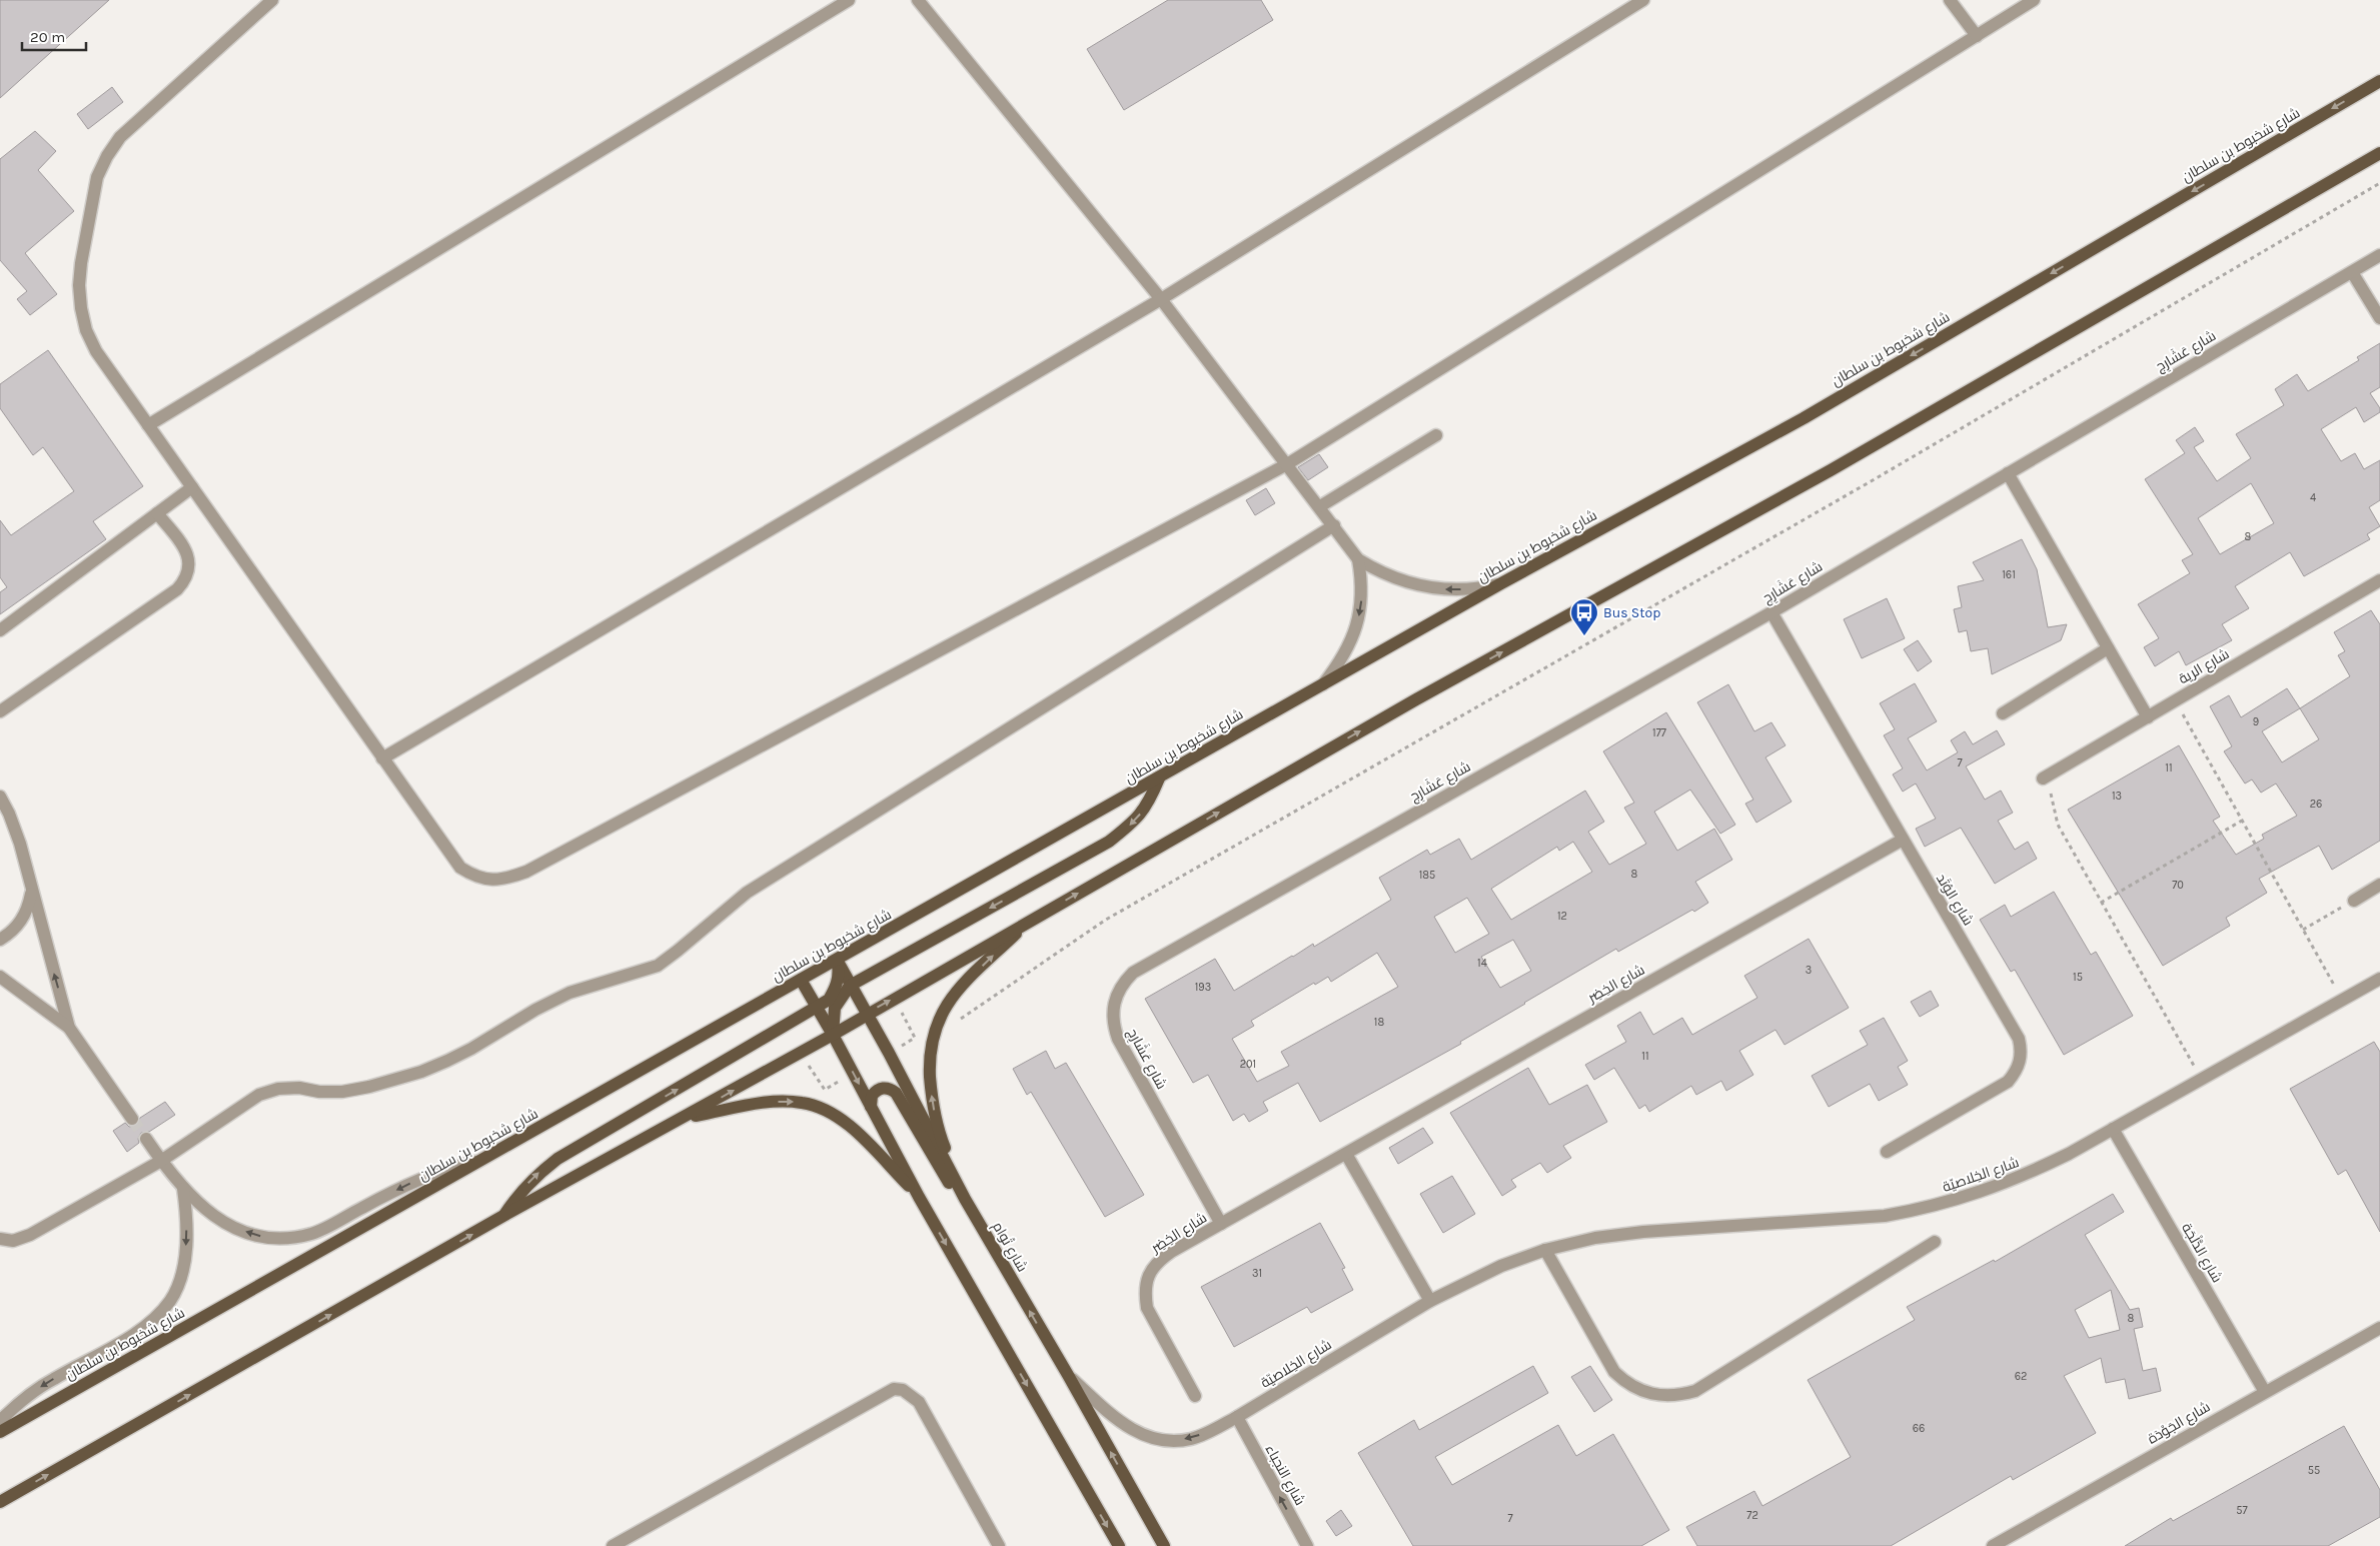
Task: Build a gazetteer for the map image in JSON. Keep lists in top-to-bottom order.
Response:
{
  "streets": {
    "main road": ["شارع شخبوط بن سلطان", "شارع تُوام"],
    "street": [
      "شارع عَشَارِج",
      "شارع الرية",
      "شارع الوُتَد",
      "شارع الخِضِر",
      "شارع الخِلاصيّة",
      "شارع الدَّلْجَة",
      "شارع الجَوْدَة",
      "شارع النجباء"
    ]
  },
  "crossings": [
    ["شارع شخبوط بن سلطان", "شارع تُوام"],
    ["شارع عَشَارِج", "شارع الوُتَد"],
    ["شارع عَشَارِج", "شارع الخِضِر"],
    ["شارع الوُتَد", "شارع الخِضِر"],
    ["شارع الخِلاصيّة", "شارع تُوام"],
    ["شارع الخِلاصيّة", "شارع الدَّلْجَة"],
    ["شارع الخِلاصيّة", "شارع النجباء"],
    ["شارع الدَّلْجَة", "شارع الجَوْدَة"]
  ],
  "one_way": ["شارع النجباء"],
  "places": {
    "bus stop": ["Bus Stop"]
  },
  "house_numbers": [
    "4",
    "8",
    "161",
    "9",
    "177",
    "7",
    "11",
    "13",
    "26",
    "8",
    "185",
    "70",
    "12",
    "14",
    "3",
    "15",
    "193",
    "18",
    "11",
    "201",
    "31",
    "8",
    "62",
    "66",
    "55",
    "57",
    "72",
    "7"
  ],
  "scale_bar": "20 m"
}
